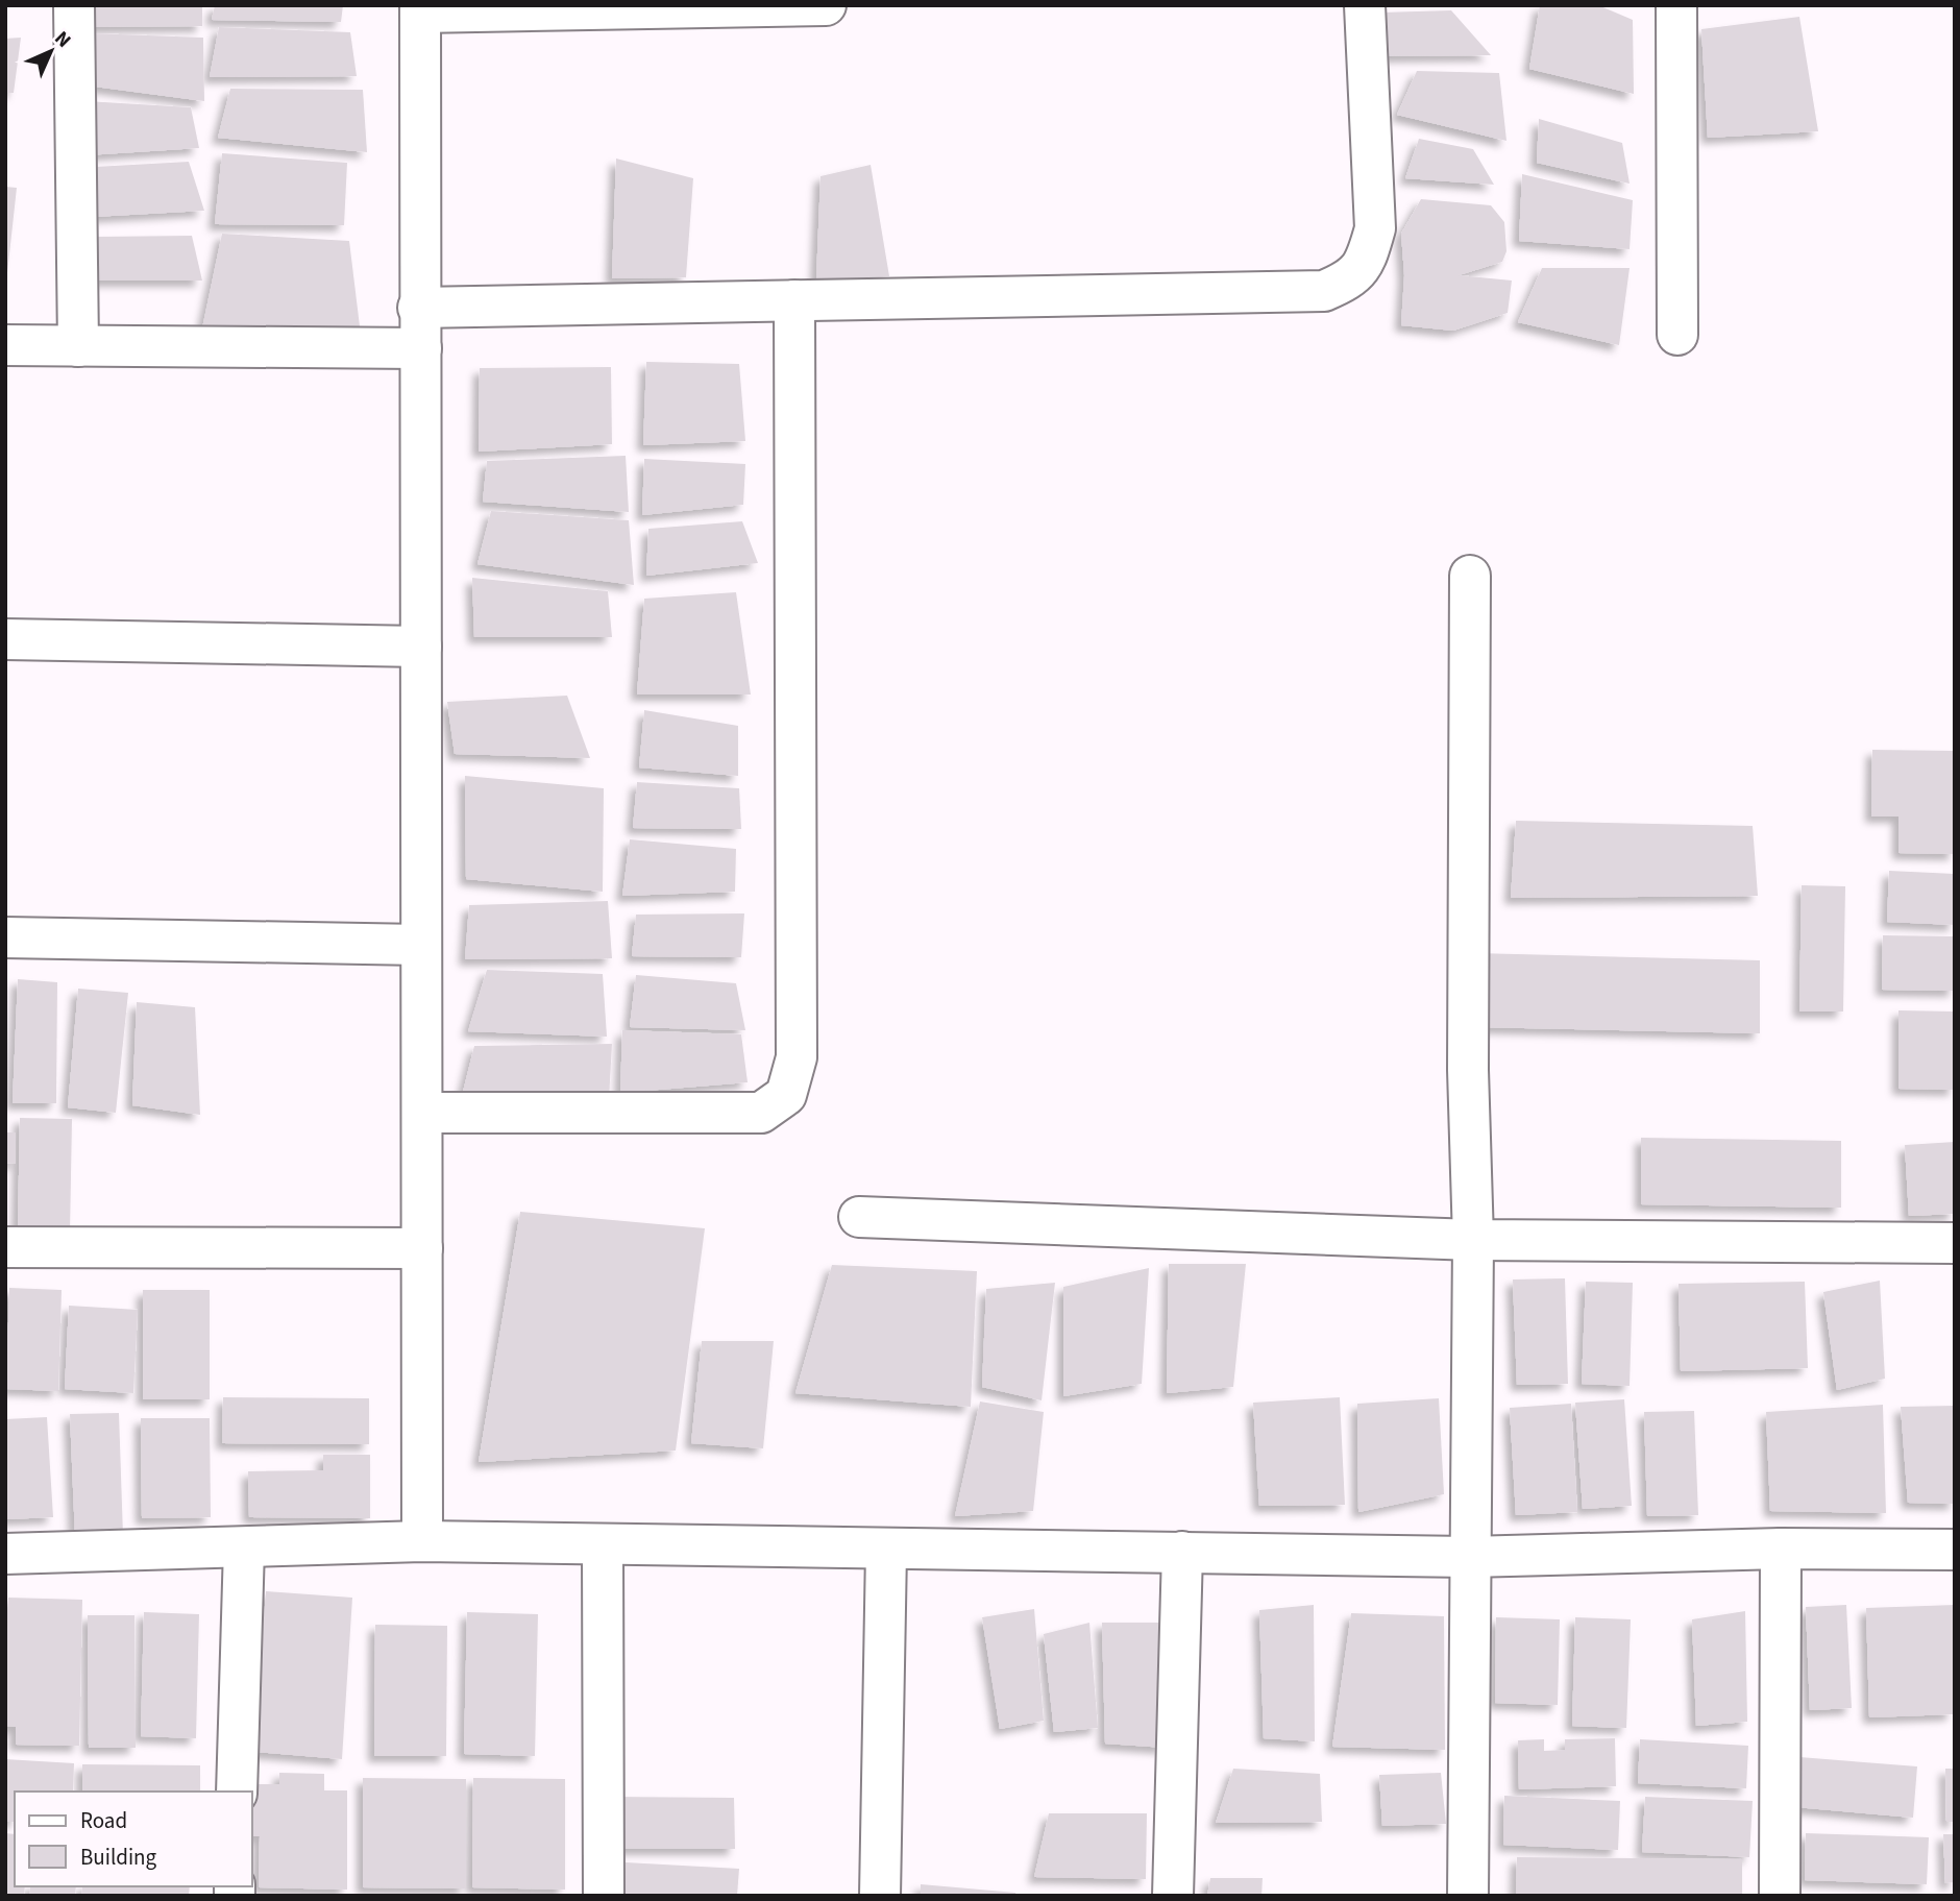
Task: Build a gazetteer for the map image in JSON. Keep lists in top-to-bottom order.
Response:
{
  "legend": ["Road", "Building"],
  "north": "top right"
}
